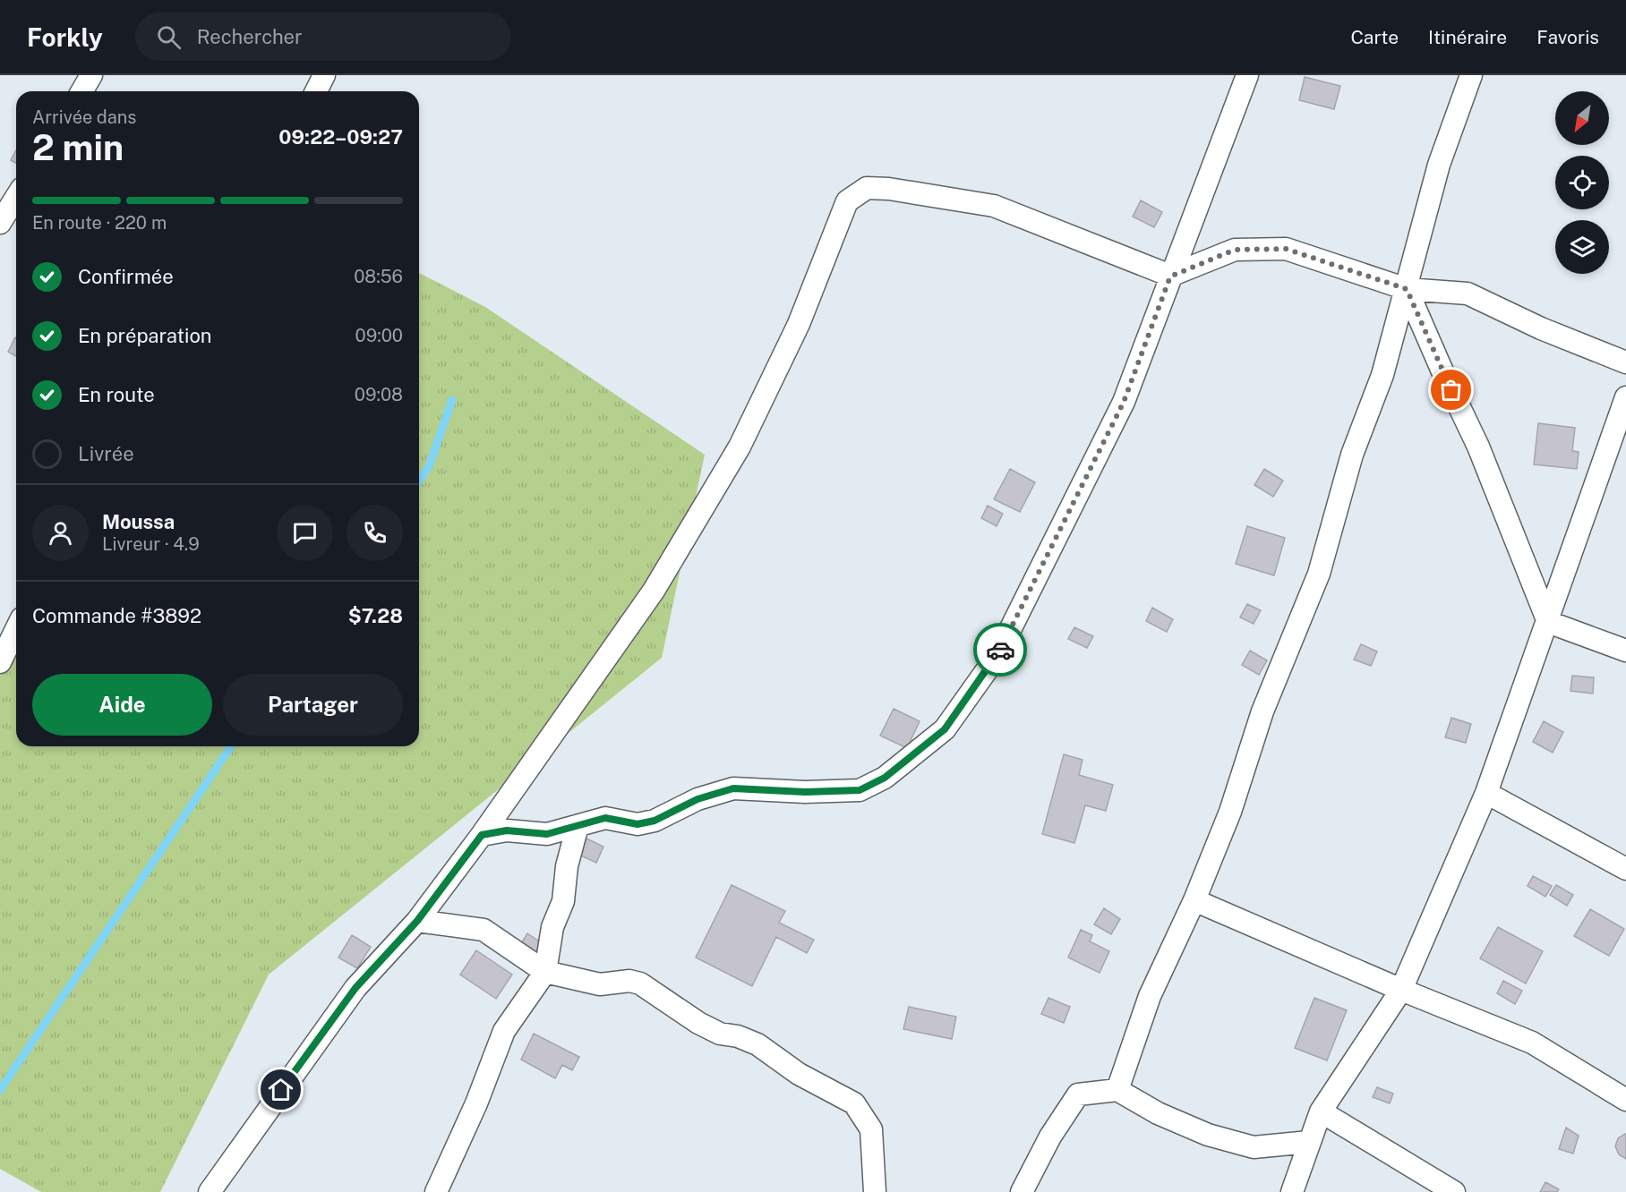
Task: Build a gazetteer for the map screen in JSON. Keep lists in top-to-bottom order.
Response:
{
  "north": "bottom left",
  "page": {
    "header": "Forkly",
    "search": "Rechercher",
    "nav": ["Carte", "Itinéraire", "Favoris"],
    "heading": ["2 min", "Arrivée dans", "09:22–09:27"],
    "panel": [
      "Moussa",
      "Livreur · 4.9",
      "Commande #3892",
      "$7.28"
    ],
    "bar": "En route · 220 m",
    "list": [
      ["Confirmée", "08:56"],
      ["En préparation", "09:00"],
      ["En route", "09:08"],
      "Livrée"
    ],
    "buttons": ["Aide", "Partager"]
  }
}
